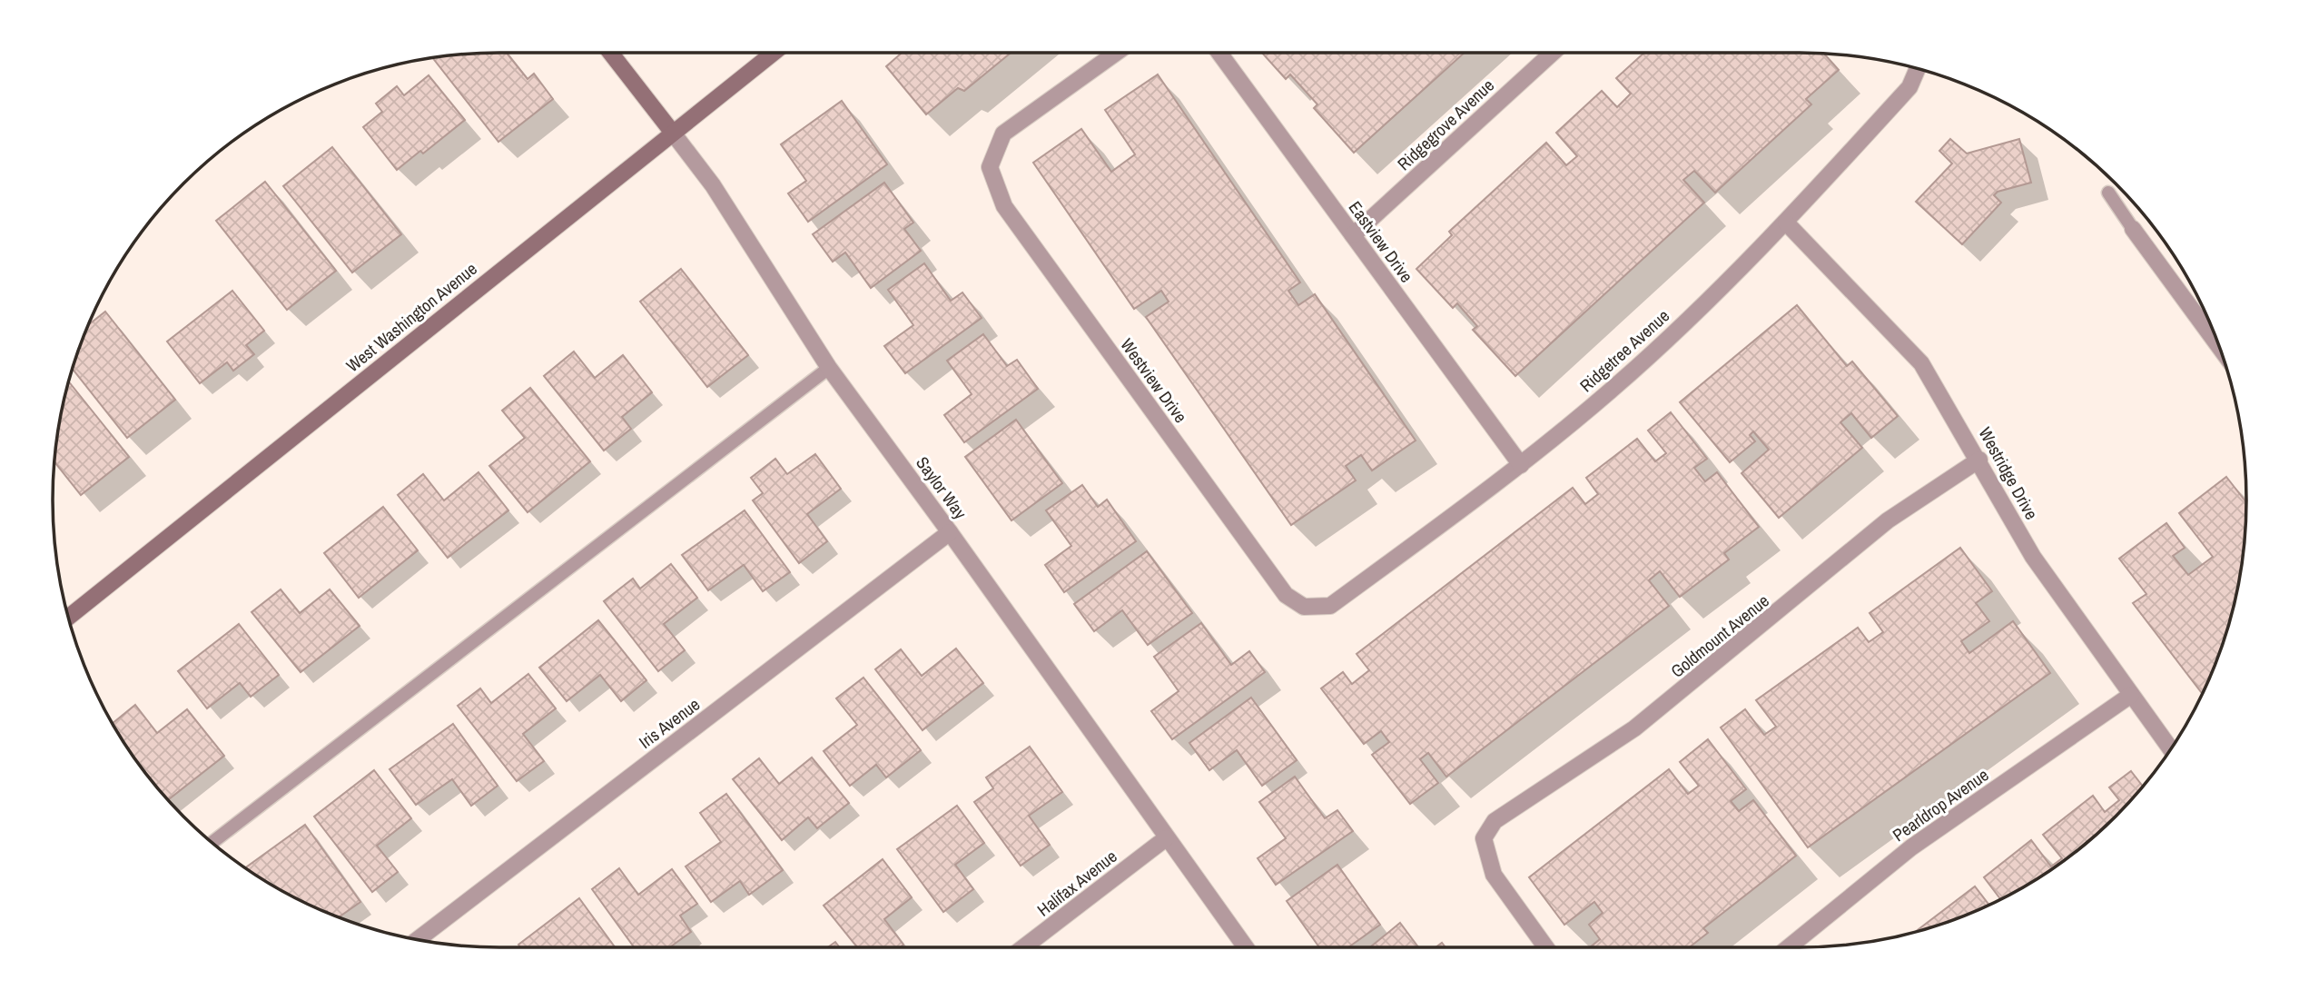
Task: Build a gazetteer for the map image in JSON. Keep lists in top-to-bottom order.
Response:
{
  "streets": {
    "main road": ["West Washington Avenue", "Saylor Way"],
    "street": [
      "Ridgegrove Avenue",
      "Eastview Drive",
      "Ridgetree Avenue",
      "Westview Drive",
      "Westridge Drive",
      "Goldmount Avenue",
      "Iris Avenue",
      "Pearldrop Avenue",
      "Halifax Avenue"
    ]
  },
  "crossings": [
    ["Ridgegrove Avenue", "Eastview Drive"],
    ["Eastview Drive", "Ridgetree Avenue"],
    ["West Washington Avenue", "Saylor Way"],
    ["Ridgetree Avenue", "Westview Drive"],
    ["Ridgetree Avenue", "Westridge Drive"],
    ["Westridge Drive", "Goldmount Avenue"],
    ["Westridge Drive", "Pearldrop Avenue"],
    ["Saylor Way", "Iris Avenue"],
    ["Saylor Way", "Halifax Avenue"]
  ]
}
